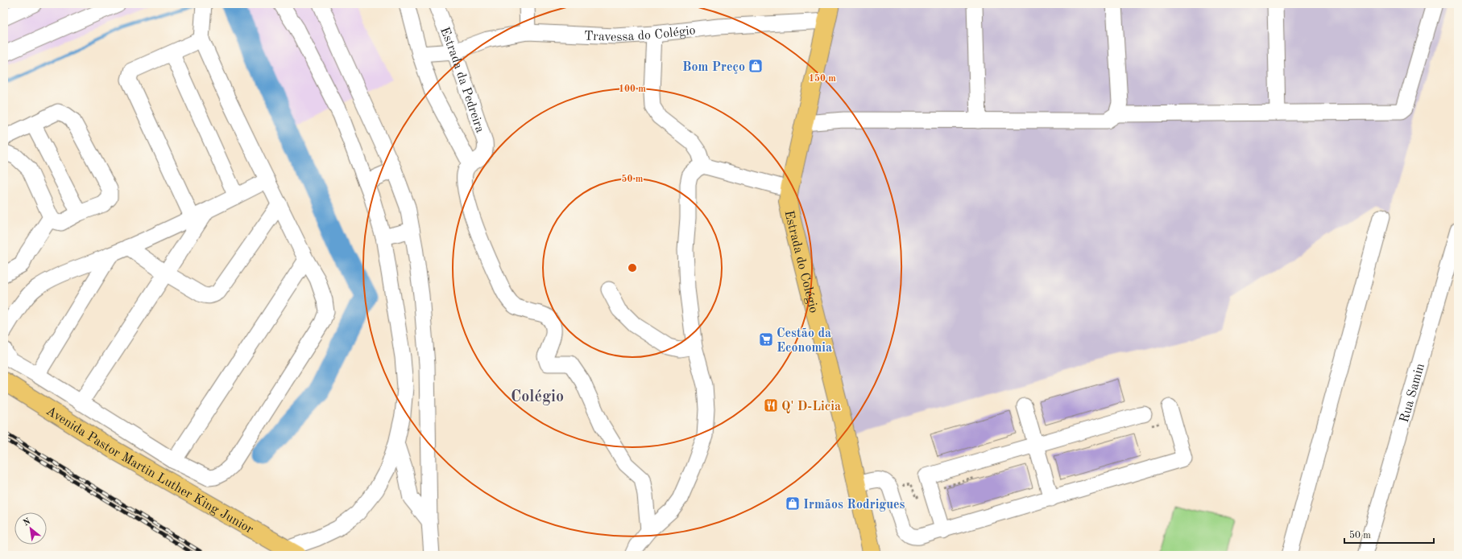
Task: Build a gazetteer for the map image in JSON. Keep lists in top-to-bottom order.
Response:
{
  "streets": {
    "main road": ["Estrada do Colégio", "Avenida Pastor Martin Luther King Junior"],
    "street": ["Travessa do Colégio", "Estrada da Pedreira", "Rua Samin"]
  },
  "crossings": [
    ["Travessa do Colégio", "Estrada da Pedreira"],
    ["Travessa do Colégio", "Estrada do Colégio"]
  ],
  "districts": ["Colégio"],
  "places": {
    "shop": ["Bom Preço", "Irmãos Rodrigues"],
    "supermarket": ["Cestão da Economia"],
    "restaurant": ["Q' D-Licia"]
  },
  "scale_bar": "50 m",
  "north": "top left",
  "rings": ["150 m", "100 m", "50 m"]
}
